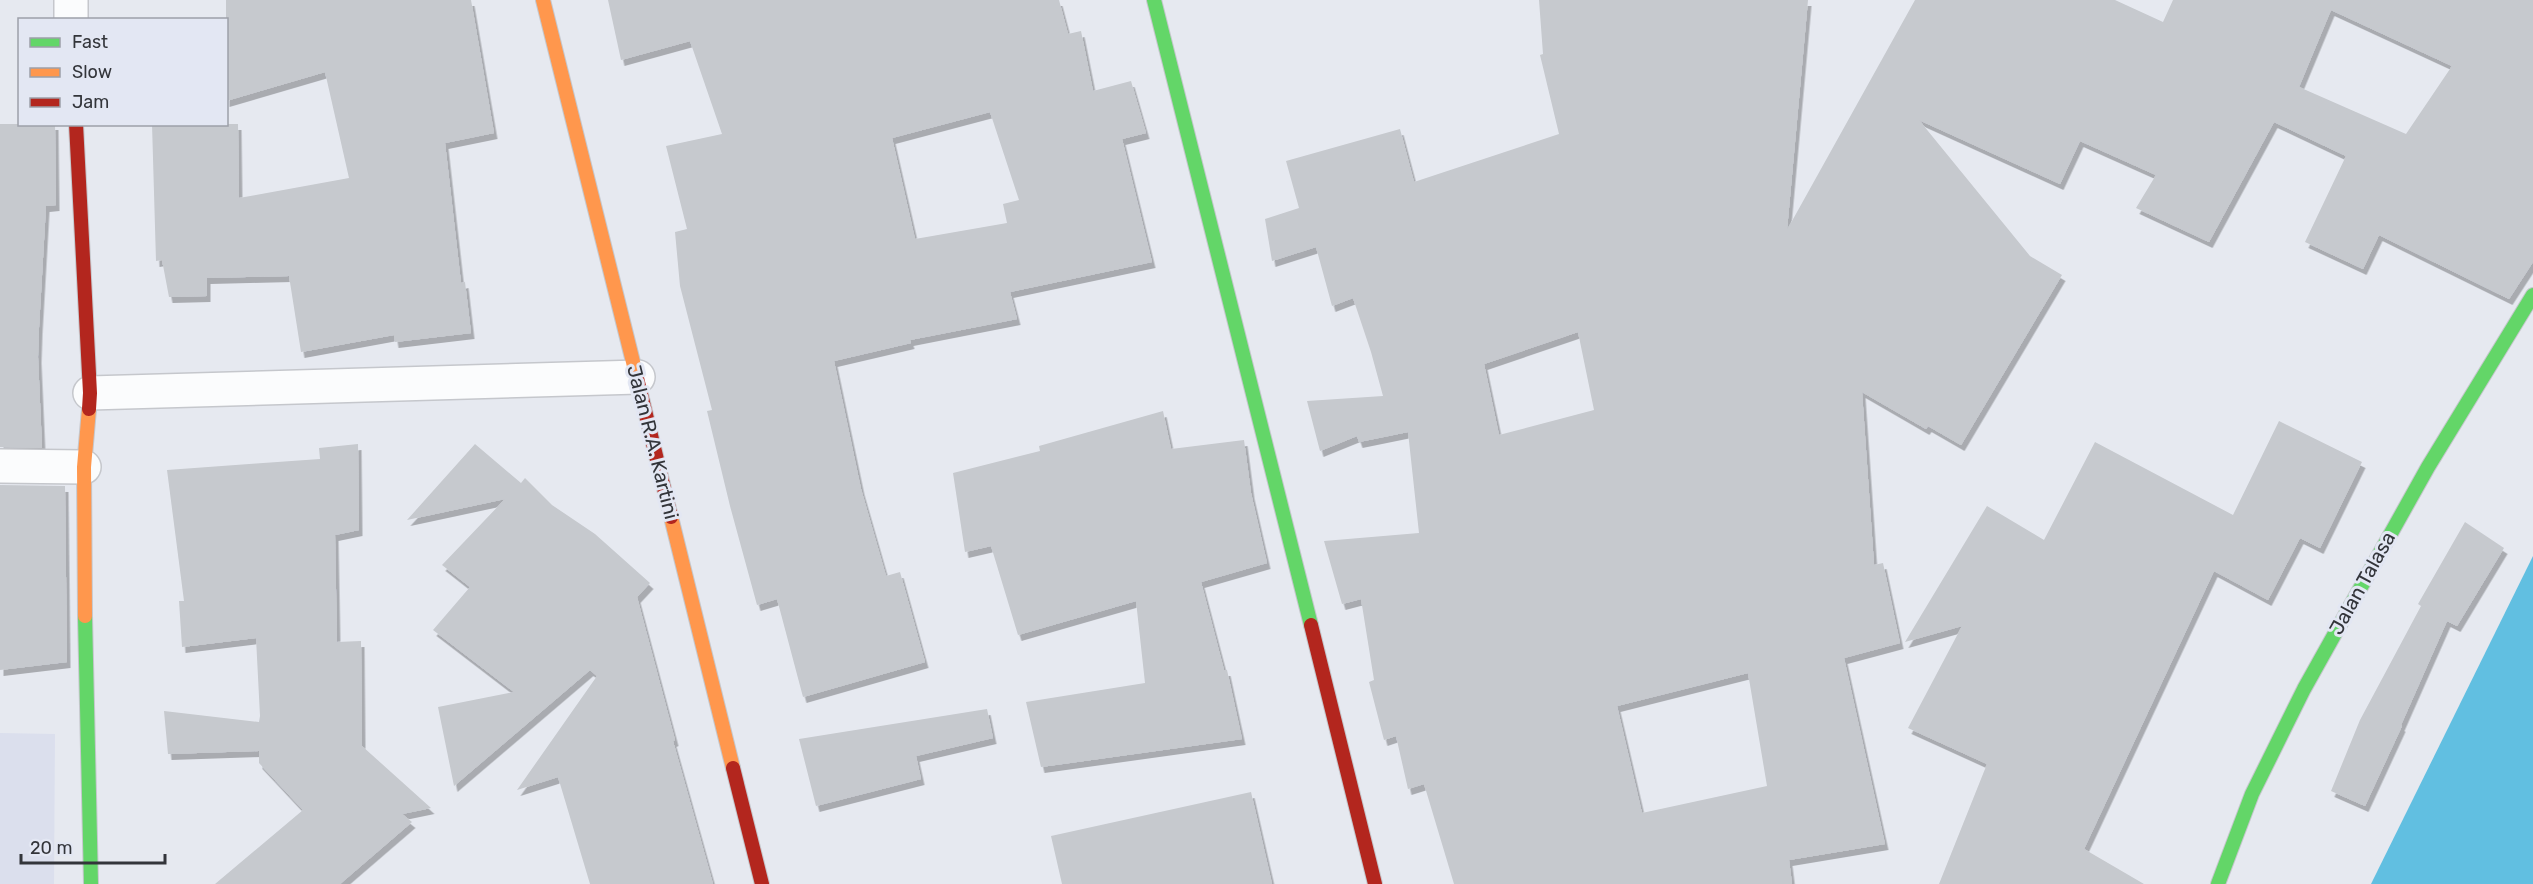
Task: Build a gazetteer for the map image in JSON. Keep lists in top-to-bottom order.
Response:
{
  "streets": {
    "street": ["Jalan R.A. Kartini", "Jalan Talasa"]
  },
  "legend": ["Fast", "Slow", "Jam"],
  "scale_bar": "20 m"
}
